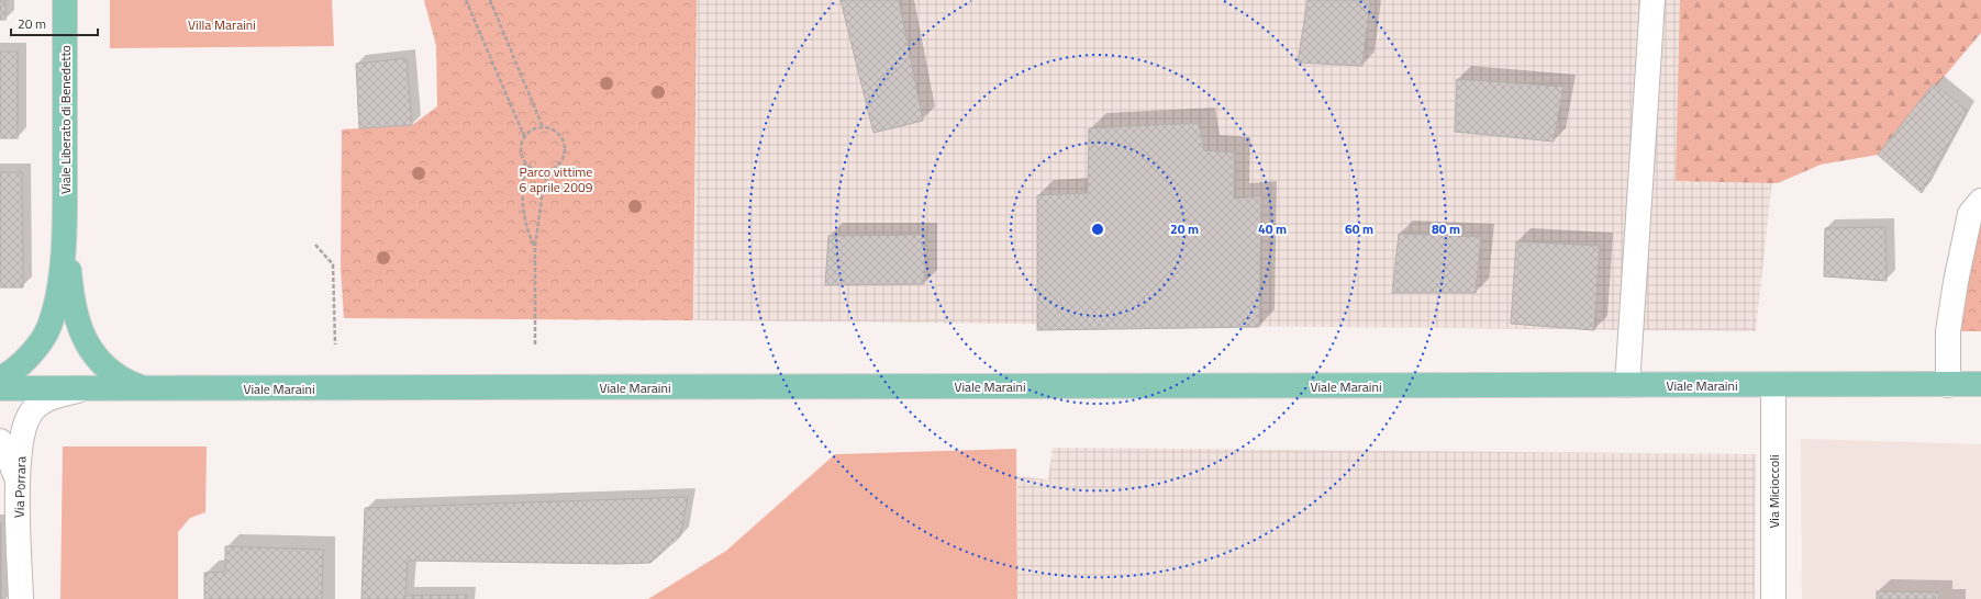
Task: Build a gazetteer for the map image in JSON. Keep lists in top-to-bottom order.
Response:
{
  "streets": {
    "main road": ["Viale Liberato di Benedetto", "Viale Maraini"],
    "street": ["Via Porrara", "Via Micioccoli"]
  },
  "crossings": [
    ["Viale Maraini", "Via Porrara"],
    ["Viale Maraini", "Via Micioccoli"]
  ],
  "parks": ["Villa Maraini", "Parco vittime 6 aprile 2009"],
  "scale_bar": "20 m",
  "rings": [
    "20 m",
    "40 m",
    "60 m",
    "80 m"
  ]
}
